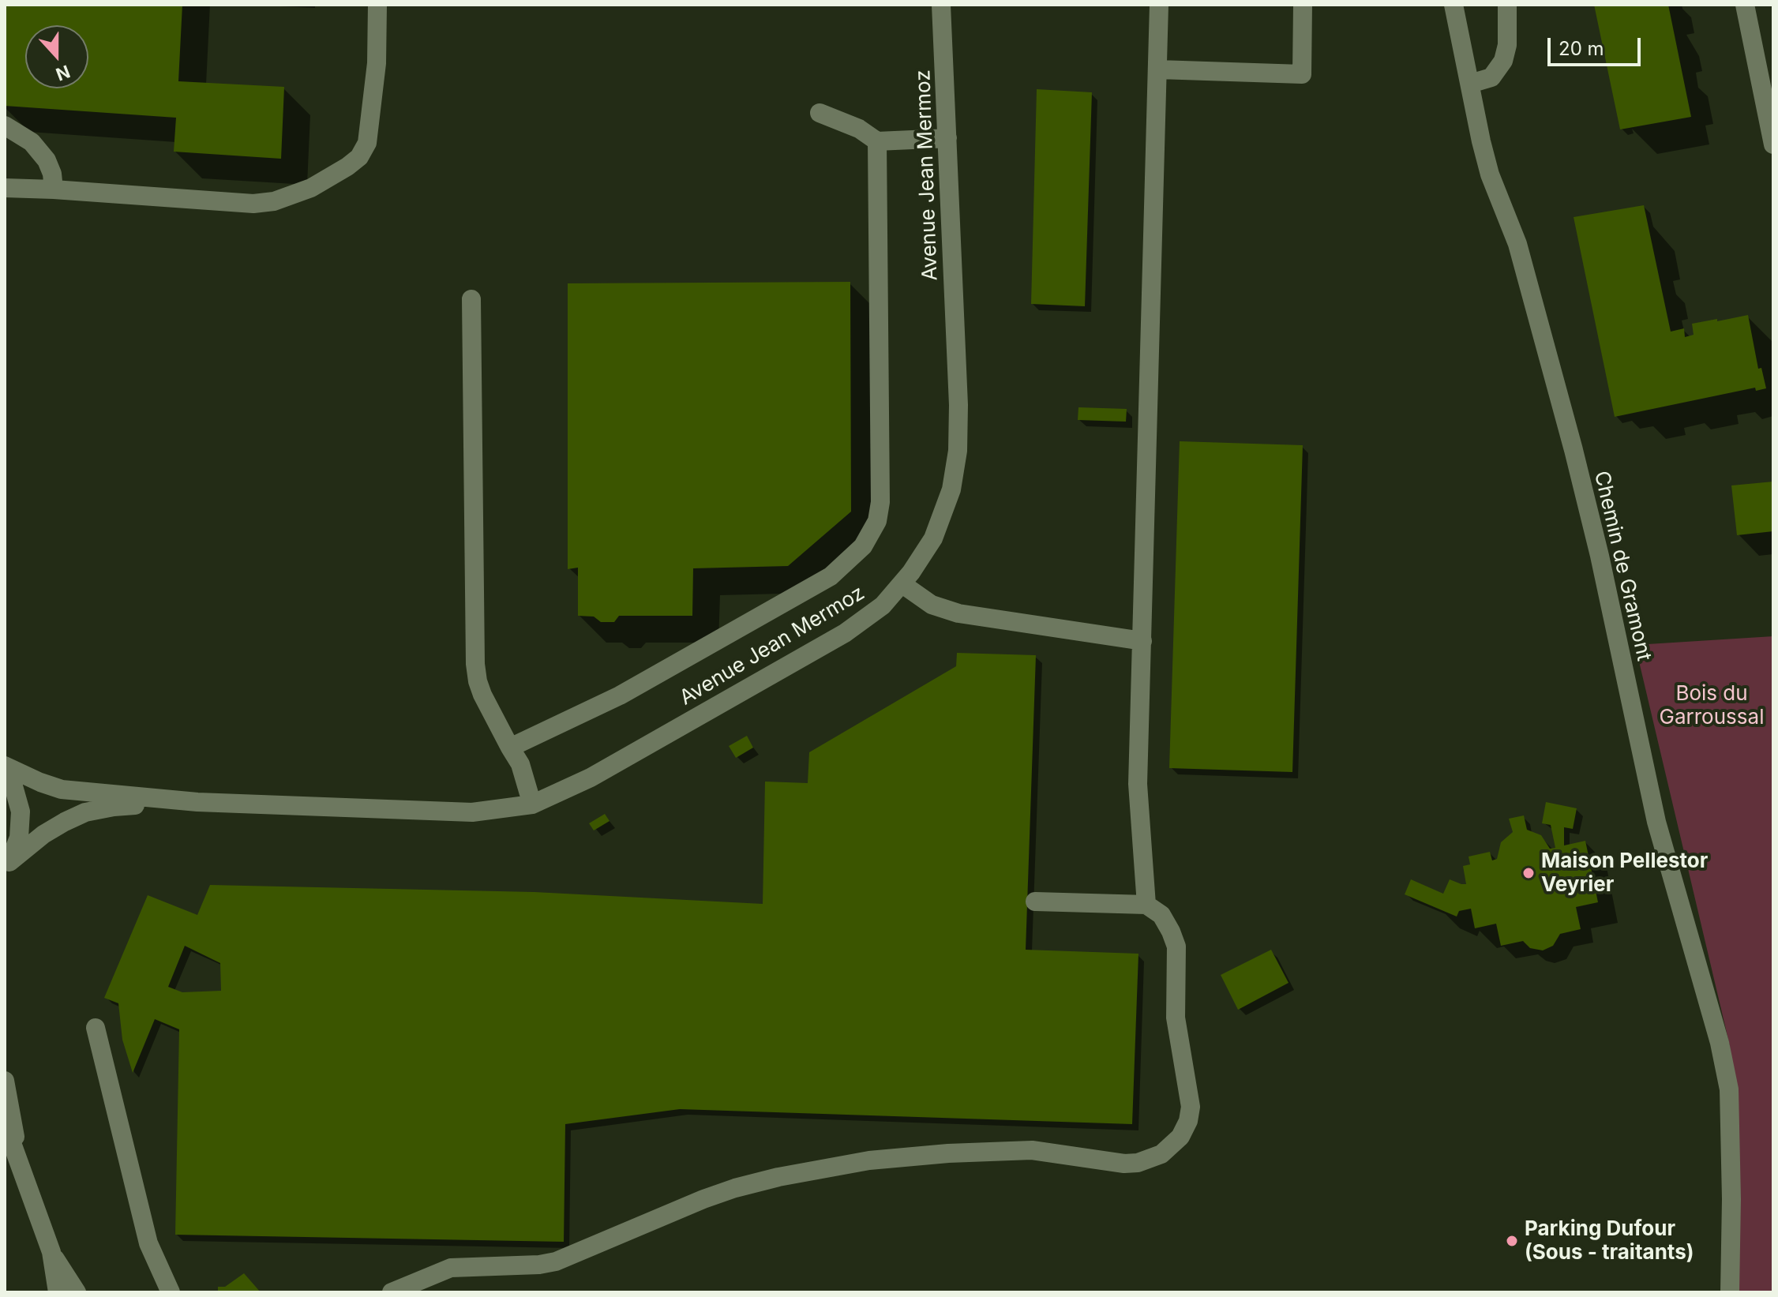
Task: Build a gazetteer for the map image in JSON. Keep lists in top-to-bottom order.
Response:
{
  "streets": {
    "street": ["Avenue Jean Mermoz", "Chemin de Gramont"]
  },
  "parks": ["Bois du Garroussal"],
  "places": ["Maison Pellestor Veyrier", "Parking Dufour (Sous - traitants)"],
  "scale_bar": "20 m",
  "north": "bottom"
}
